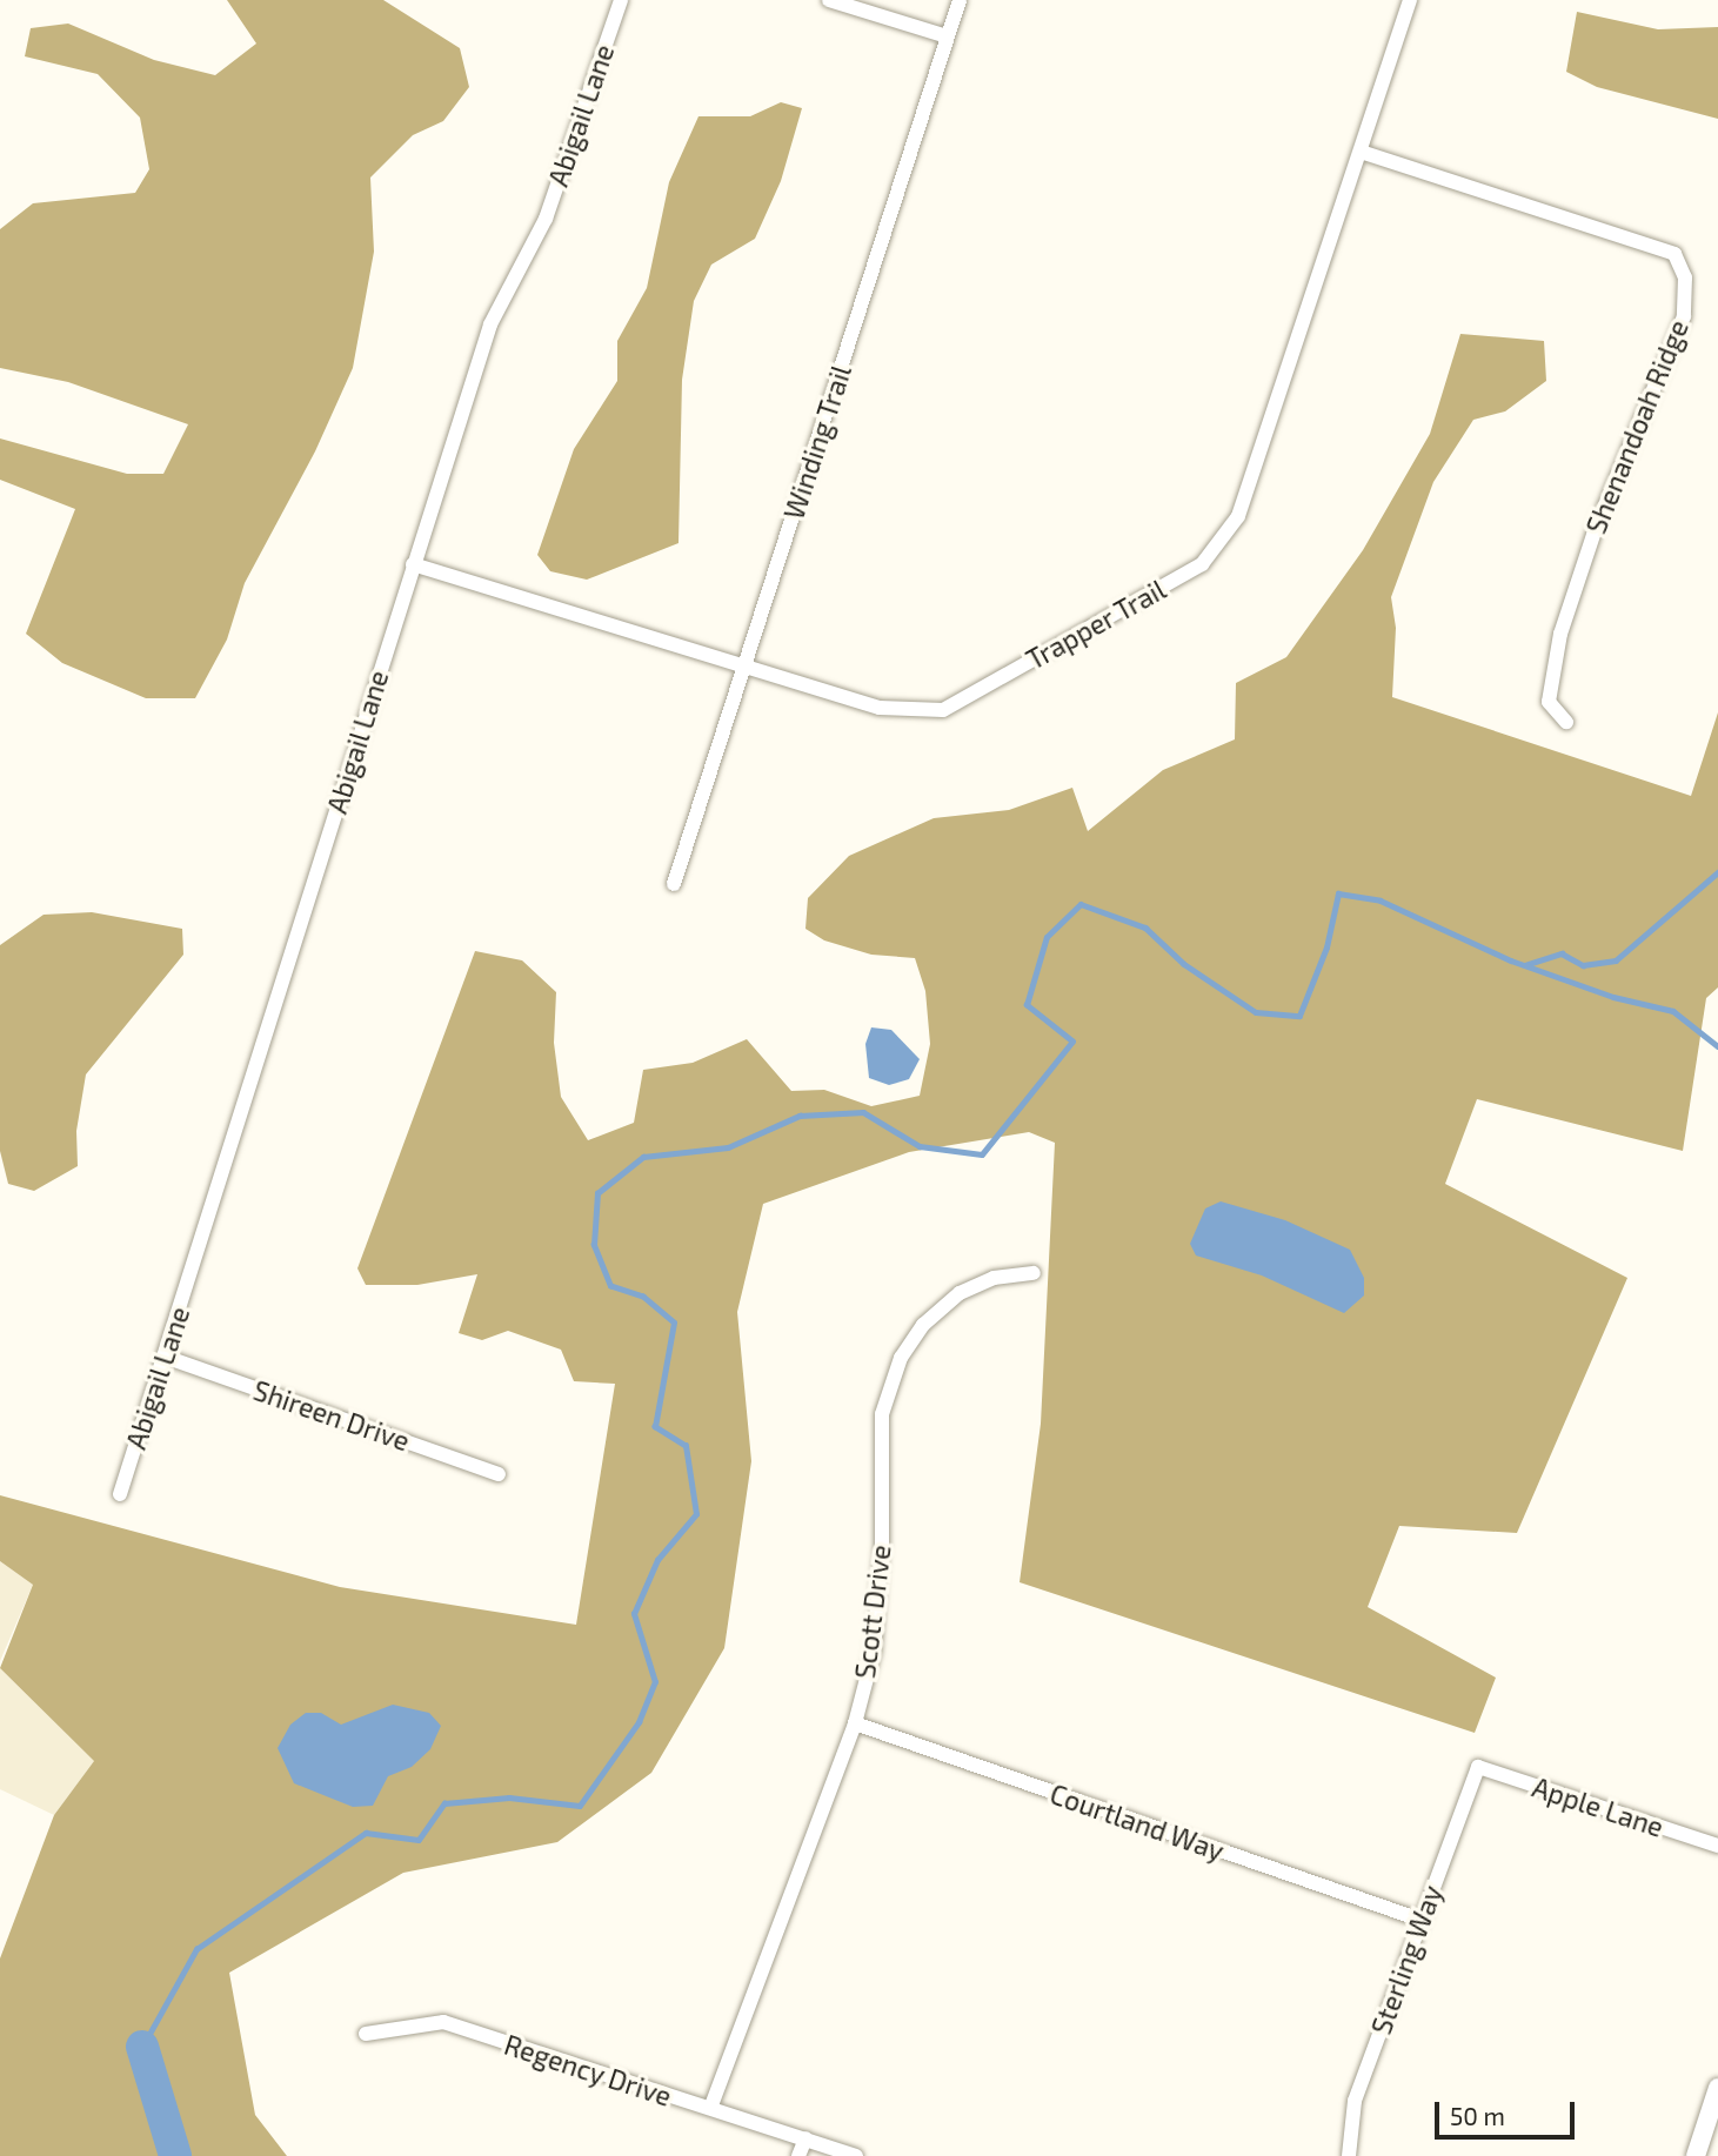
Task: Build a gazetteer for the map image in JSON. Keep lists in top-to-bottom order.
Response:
{
  "streets": {
    "street": [
      "Abigail Lane",
      "Shenandoah Ridge",
      "Winding Trail",
      "Trapper Trail",
      "Shireen Drive",
      "Scott Drive",
      "Apple Lane",
      "Courtland Way",
      "Sterling Way",
      "Regency Drive"
    ]
  },
  "crossings": [
    ["Abigail Lane", "Trapper Trail"],
    ["Abigail Lane", "Shireen Drive"],
    ["Shenandoah Ridge", "Trapper Trail"],
    ["Winding Trail", "Trapper Trail"],
    ["Scott Drive", "Courtland Way"],
    ["Scott Drive", "Regency Drive"],
    ["Apple Lane", "Sterling Way"],
    ["Courtland Way", "Sterling Way"]
  ],
  "scale_bar": "50 m"
}
